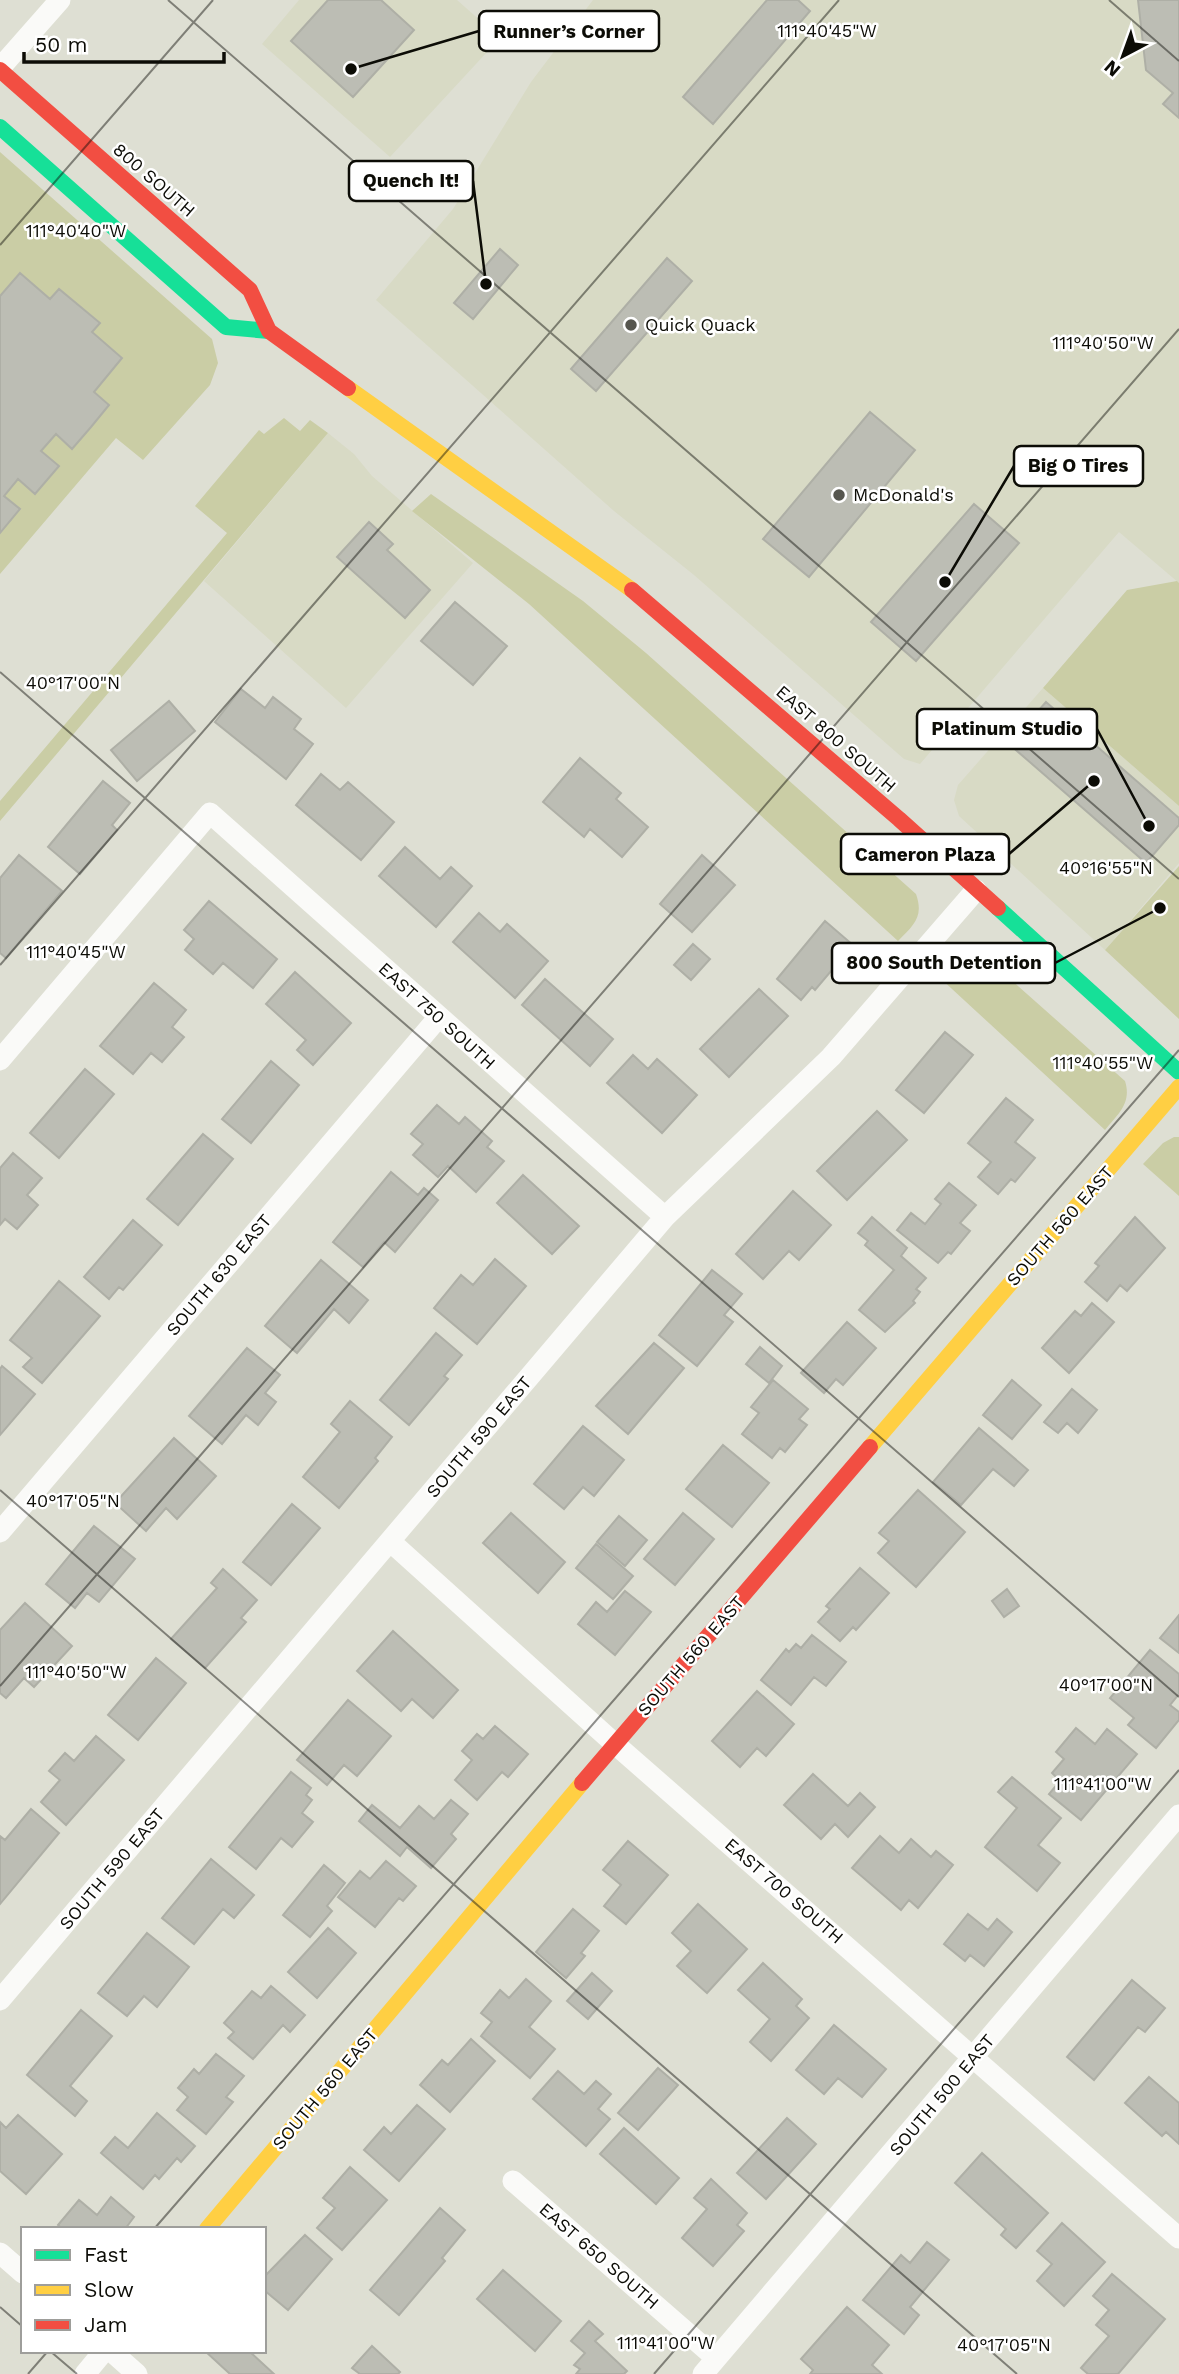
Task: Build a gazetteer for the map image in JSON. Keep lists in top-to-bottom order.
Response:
{
  "streets": {
    "main road": ["800 SOUTH", "EAST 800 SOUTH", "SOUTH 560 EAST"],
    "street": [
      "EAST 750 SOUTH",
      "SOUTH 630 EAST",
      "SOUTH 590 EAST",
      "EAST 700 SOUTH",
      "SOUTH 500 EAST",
      "EAST 650 SOUTH"
    ]
  },
  "crossings": [
    ["800 SOUTH", "EAST 800 SOUTH"],
    ["EAST 800 SOUTH", "SOUTH 590 EAST"],
    ["EAST 750 SOUTH", "SOUTH 630 EAST"],
    ["EAST 750 SOUTH", "SOUTH 590 EAST"],
    ["SOUTH 560 EAST", "EAST 700 SOUTH"],
    ["SOUTH 590 EAST", "EAST 700 SOUTH"],
    ["EAST 700 SOUTH", "SOUTH 500 EAST"],
    ["SOUTH 500 EAST", "EAST 650 SOUTH"]
  ],
  "places": [
    "Runner’s Corner",
    "Quench It!",
    "Quick Quack",
    "McDonald's",
    "Big O Tires",
    "Cameron Plaza",
    "Platinum Studio",
    "800 South Detention"
  ],
  "legend": ["Fast", "Slow", "Jam"],
  "scale_bar": "50 m",
  "north": "bottom left",
  "coordinates": [
    "111°40'45\"W",
    "111°40'40\"W",
    "111°40'50\"W",
    "40°17'00\"N",
    "40°16'55\"N",
    "111°40'55\"W",
    "40°17'05\"N",
    "111°41'00\"W"
  ]
}
